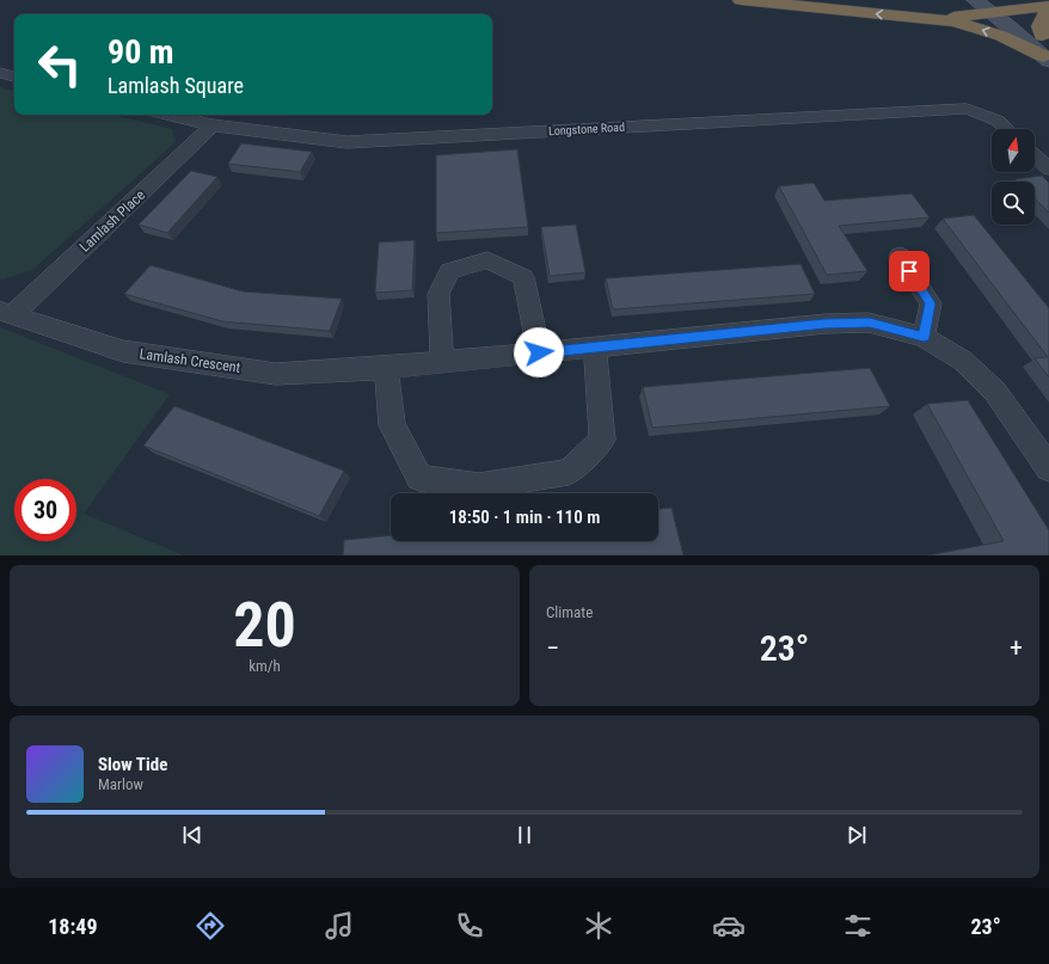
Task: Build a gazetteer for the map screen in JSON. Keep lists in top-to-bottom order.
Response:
{
  "streets": {
    "street": ["Longstone Road", "Lamlash Place", "Lamlash Crescent"]
  },
  "crossings": [
    ["Longstone Road", "Lamlash Place"],
    ["Lamlash Place", "Lamlash Crescent"]
  ],
  "north": "top",
  "page": {
    "turn": ["90 m", "Lamlash Square"],
    "limit": "30",
    "trip": "18:50 · 1 min · 110 m",
    "tile": [
      ["20", "km/h"],
      "Climate"
    ],
    "heat": ["−", "23°", "+"],
    "song": ["Slow Tide", "Marlow"],
    "tabs": ["18:49", "23°"]
  }
}
